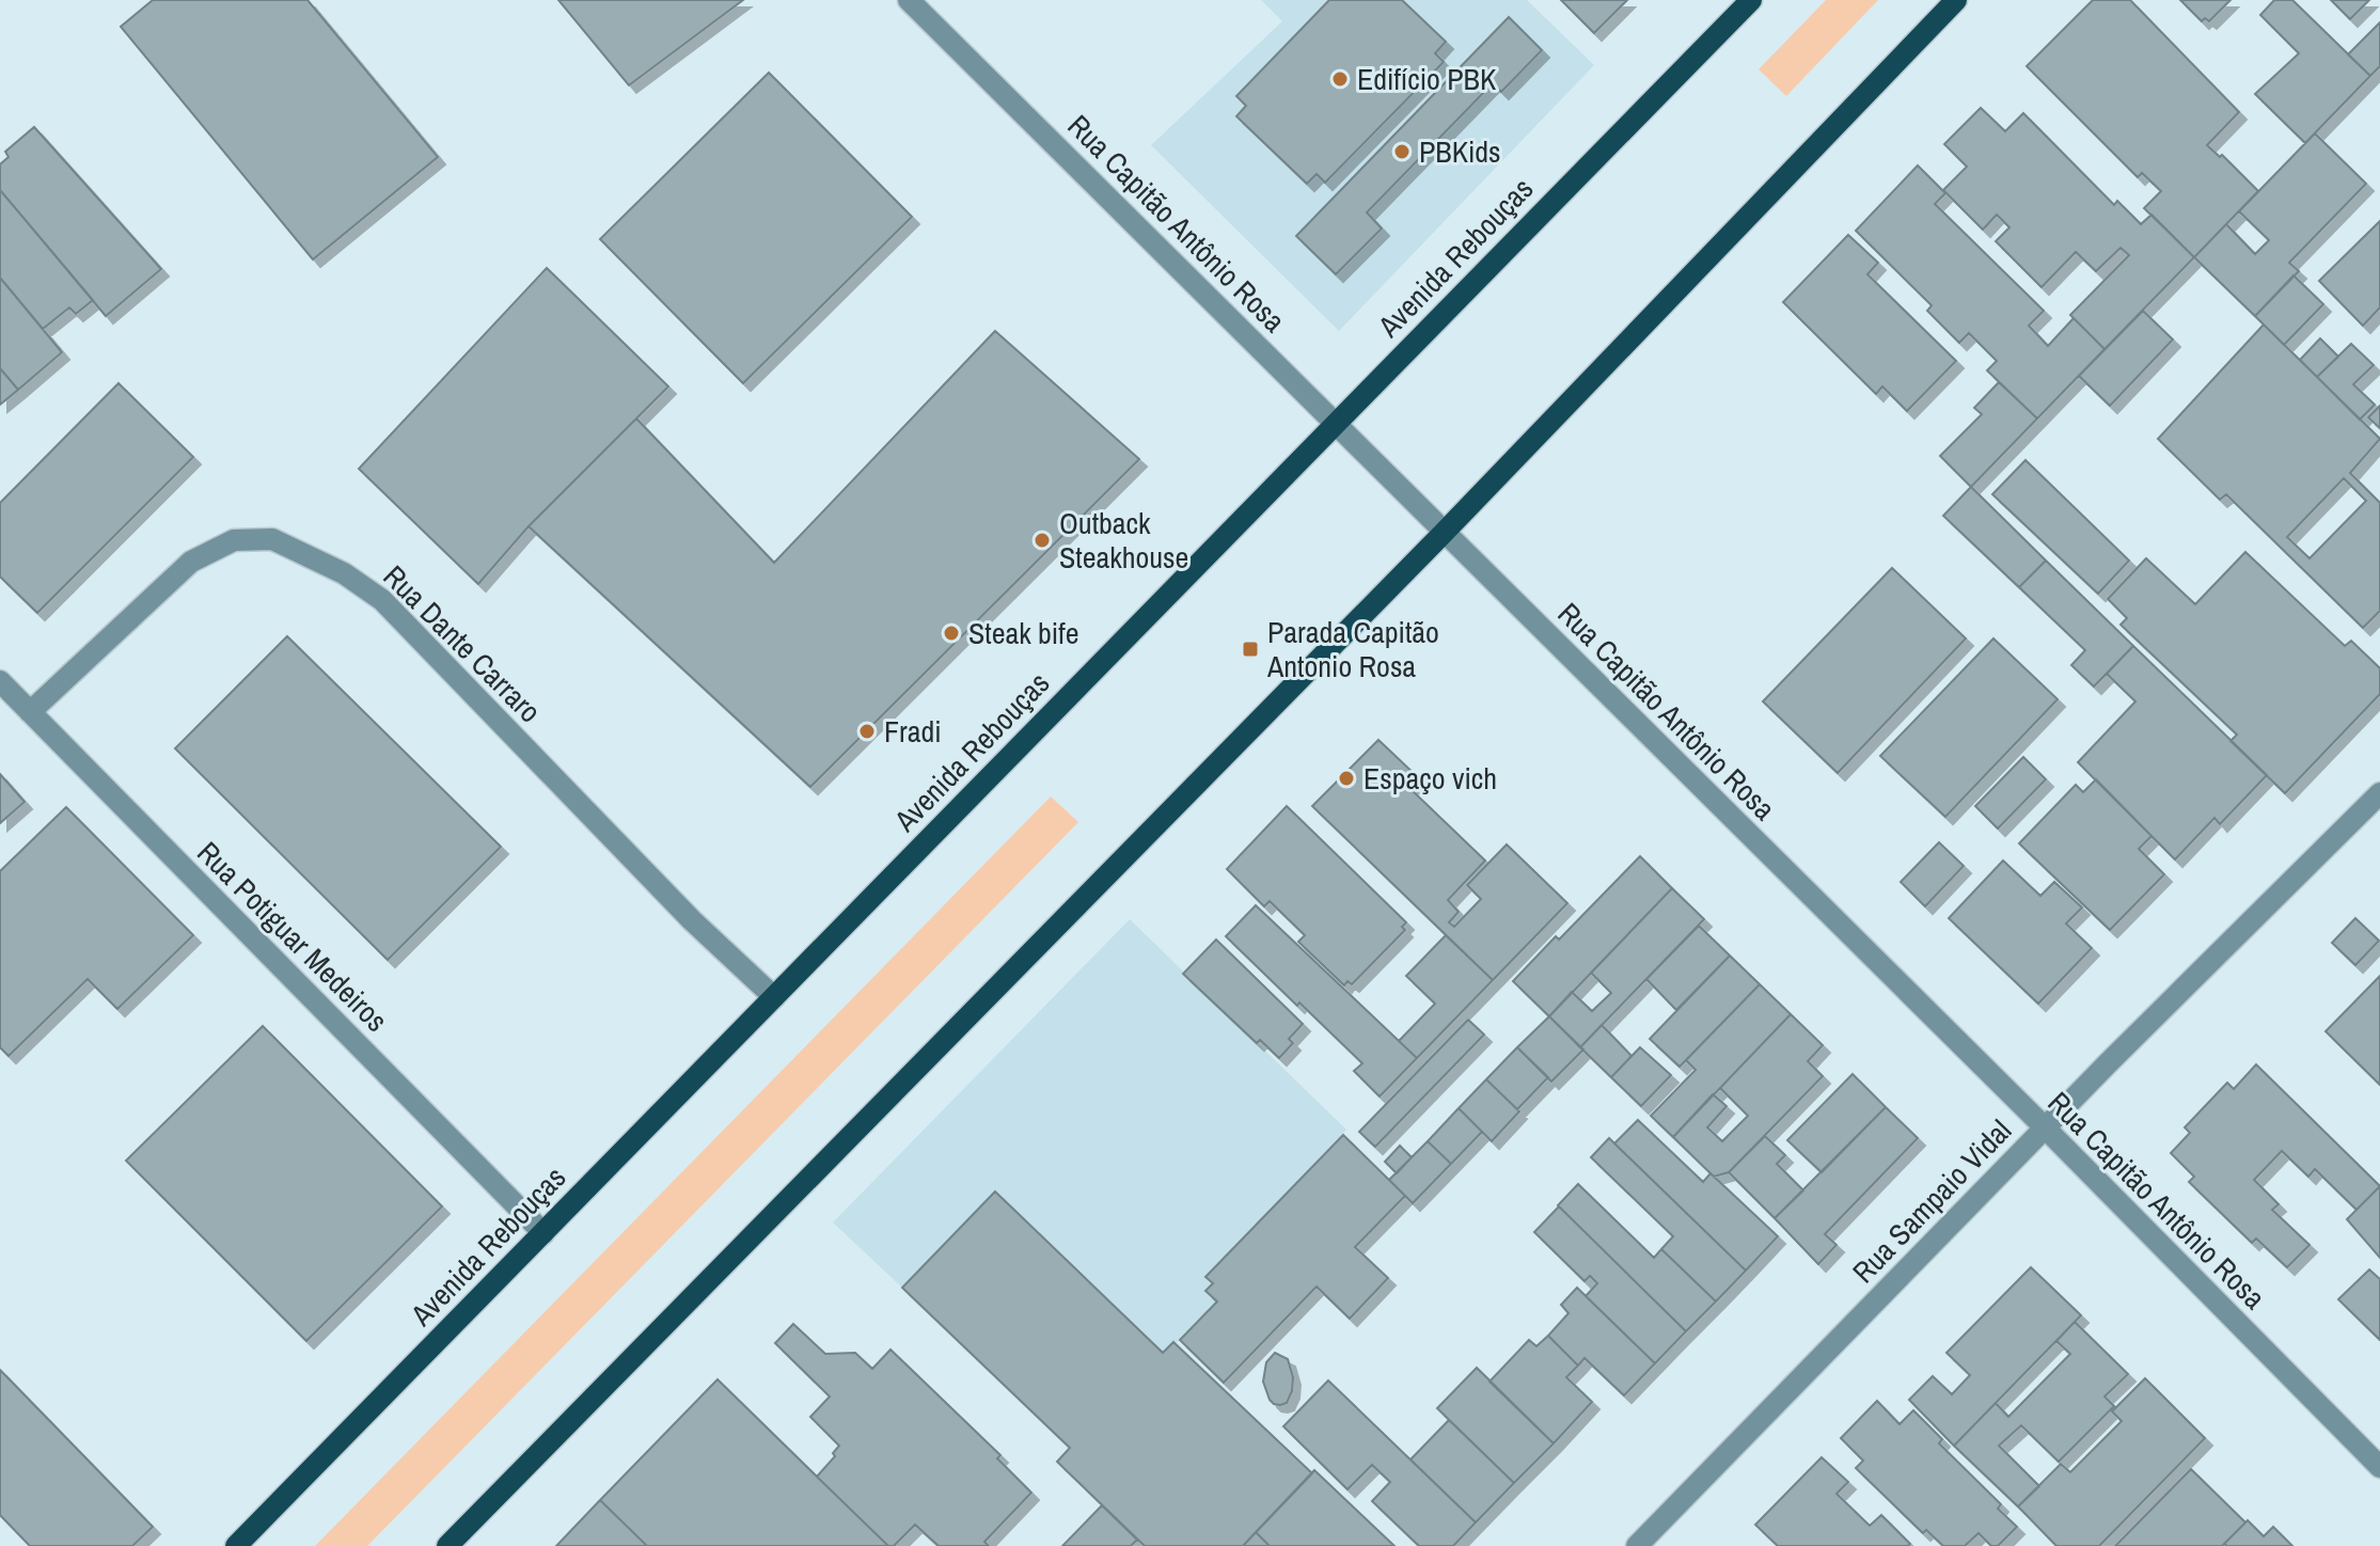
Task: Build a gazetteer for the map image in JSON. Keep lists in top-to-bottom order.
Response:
{
  "streets": {
    "main road": ["Avenida Rebouças"],
    "street": [
      "Rua Capitão Antônio Rosa",
      "Rua Dante Carraro",
      "Rua Potiguar Medeiros",
      "Rua Sampaio Vidal"
    ]
  },
  "crossings": [
    ["Rua Capitão Antônio Rosa", "Avenida Rebouças"],
    ["Rua Capitão Antônio Rosa", "Rua Sampaio Vidal"],
    ["Avenida Rebouças", "Rua Dante Carraro"],
    ["Avenida Rebouças", "Rua Potiguar Medeiros"],
    ["Rua Dante Carraro", "Rua Potiguar Medeiros"]
  ],
  "places": {
    "other": [
      "Edifício PBK",
      "PBKids",
      "Outback Steakhouse",
      "Steak bife",
      "Fradi",
      "Espaço vich"
    ],
    "transit": ["Parada Capitão Antonio Rosa"]
  }
}
